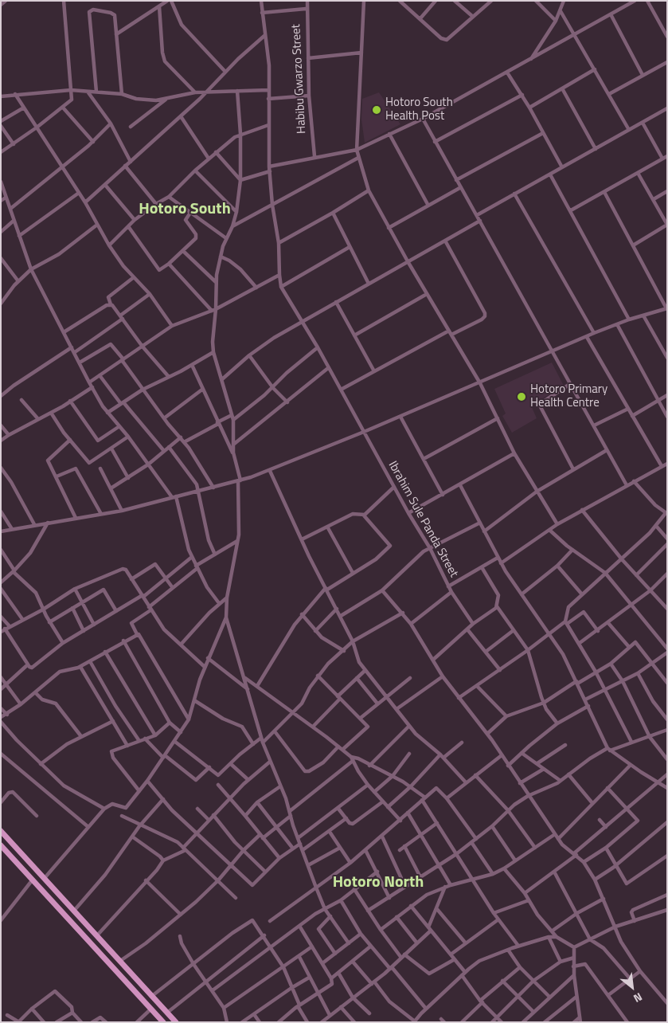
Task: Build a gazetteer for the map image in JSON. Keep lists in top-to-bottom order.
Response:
{
  "streets": {
    "street": ["Habibu Gwarzo Street", "Ibrahim Sule Panda Street"]
  },
  "districts": ["Hotoro South", "Hotoro North"],
  "places": ["Hotoro South Health Post", "Hotoro Primary Health Centre"],
  "north": "bottom right"
}
